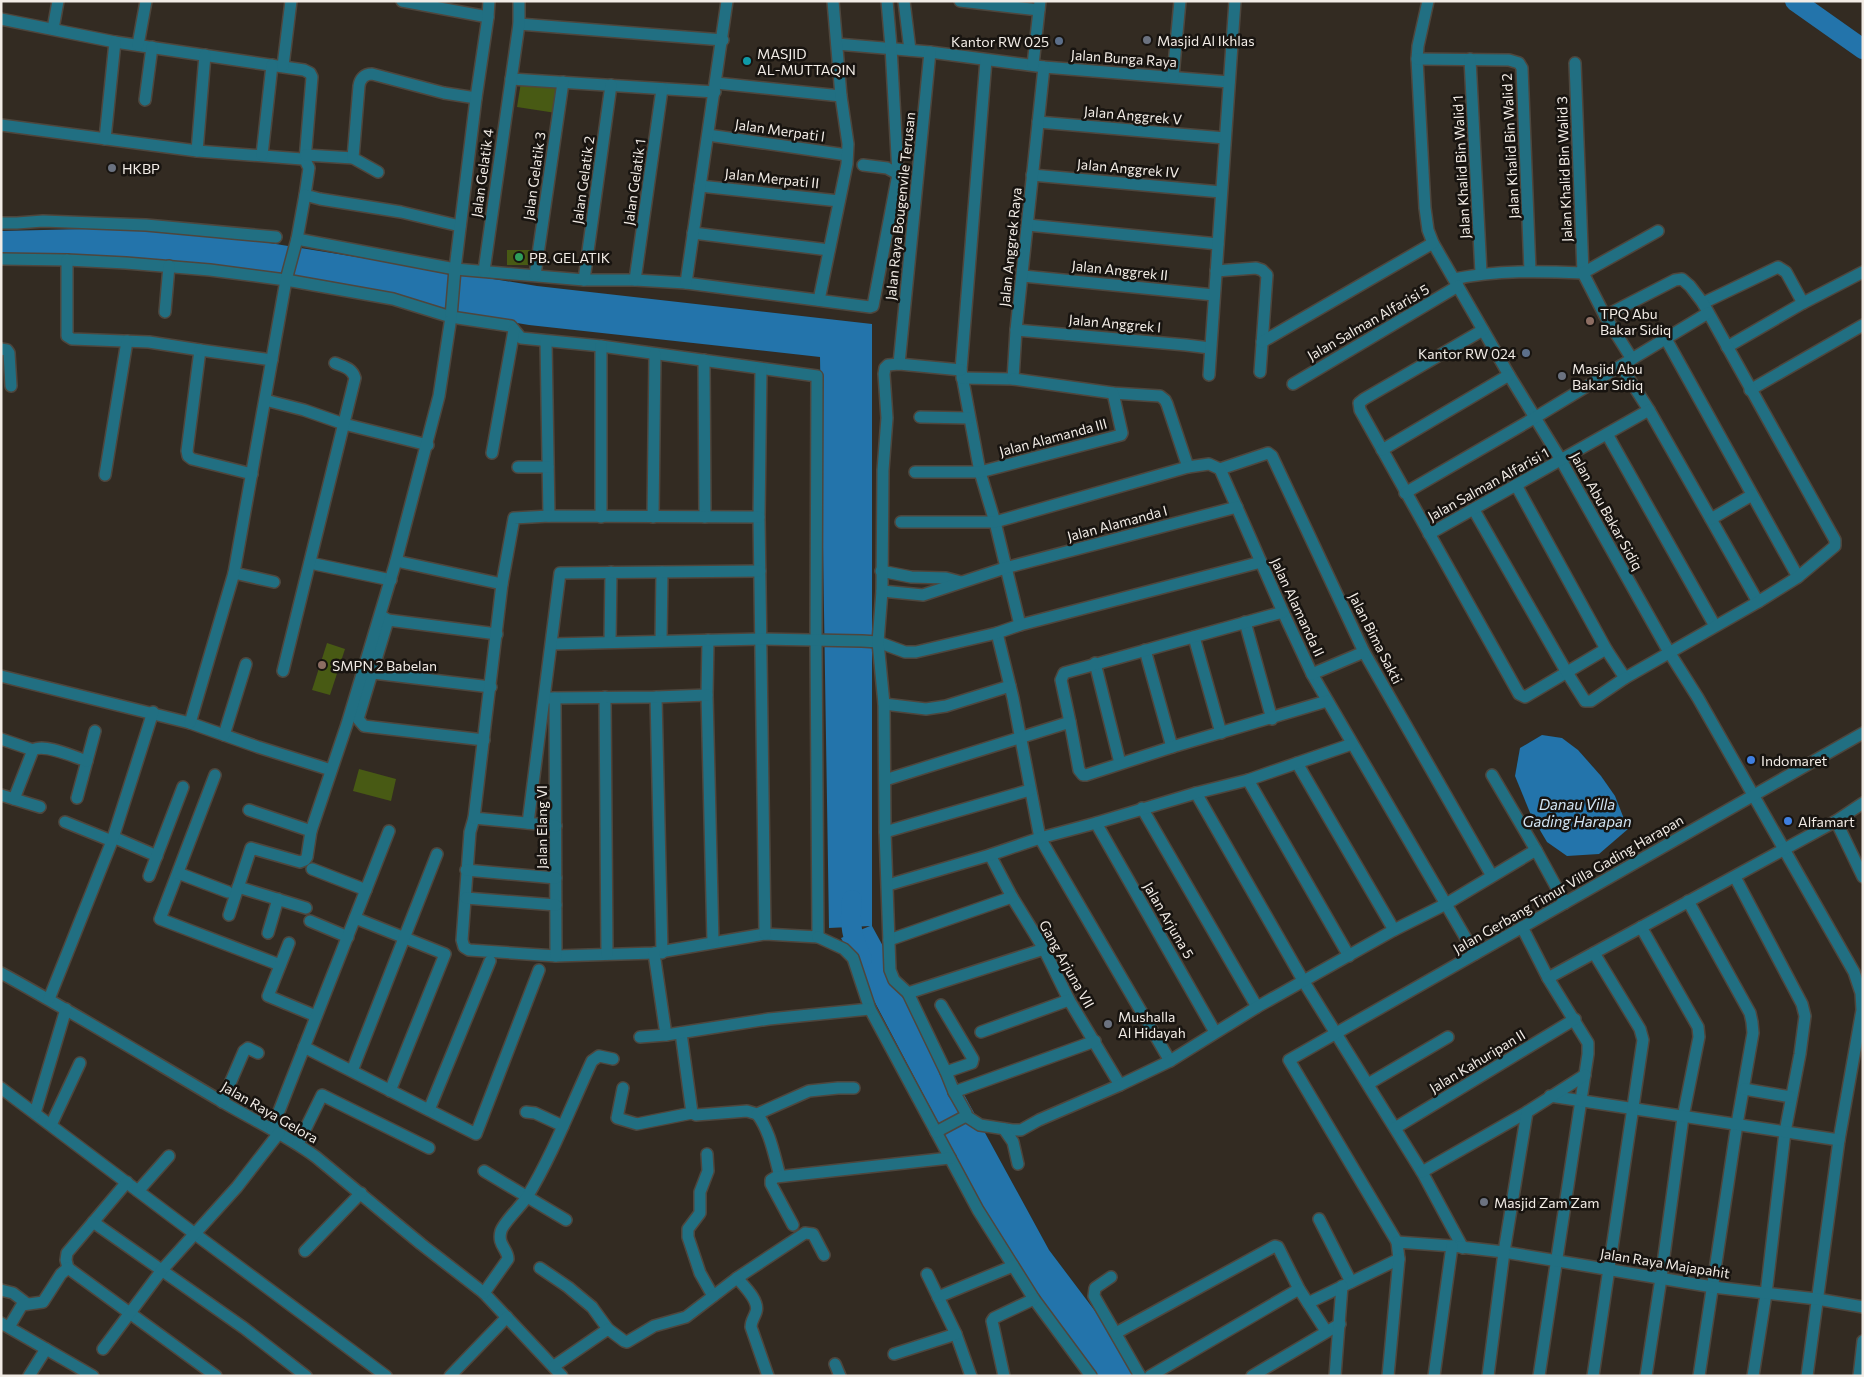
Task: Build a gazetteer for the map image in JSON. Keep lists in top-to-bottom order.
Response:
{
  "streets": {
    "street": [
      "Jalan Bunga Raya",
      "Jalan Anggrek V",
      "Jalan Merpati I",
      "Jalan Khalid Bin Walid 2",
      "Jalan Khalid Bin Walid 1",
      "Jalan Anggrek IV",
      "Jalan Khalid Bin Walid 3",
      "Jalan Gelatik 4",
      "Jalan Gelatik 3",
      "Jalan Merpati II",
      "Jalan Gelatik 2",
      "Jalan Gelatik 1",
      "Jalan Raya Bougenvile Terusan",
      "Jalan Anggrek Raya",
      "Jalan Anggrek II",
      "Jalan Salman Alfarisi 5",
      "Jalan Anggrek I",
      "Jalan Alamanda III",
      "Jalan Salman Alfarisi 1",
      "Jalan Abu Bakar Sidiq",
      "Jalan Alamanda I",
      "Jalan Alamanda II",
      "Jalan Bima Sakti",
      "Jalan Elang VI",
      "Jalan Gerbang Timur Villa Gading Harapan",
      "Jalan Arjuna 5",
      "Gang Arjuna VII",
      "Jalan Kahuripan II",
      "Jalan Raya Gelora",
      "Jalan Raya Majapahit"
    ]
  },
  "crossings": [
    ["Jalan Bunga Raya", "Jalan Raya Bougenvile Terusan"],
    ["Jalan Bunga Raya", "Jalan Anggrek Raya"],
    ["Jalan Anggrek V", "Jalan Anggrek Raya"],
    ["Jalan Khalid Bin Walid 2", "Jalan Khalid Bin Walid 1"],
    ["Jalan Khalid Bin Walid 2", "Jalan Salman Alfarisi 5"],
    ["Jalan Khalid Bin Walid 2", "Jalan Abu Bakar Sidiq"],
    ["Jalan Khalid Bin Walid 1", "Jalan Salman Alfarisi 5"],
    ["Jalan Anggrek IV", "Jalan Anggrek Raya"],
    ["Jalan Khalid Bin Walid 3", "Jalan Salman Alfarisi 5"],
    ["Jalan Anggrek Raya", "Jalan Anggrek II"],
    ["Jalan Anggrek Raya", "Jalan Anggrek I"],
    ["Jalan Salman Alfarisi 5", "Jalan Abu Bakar Sidiq"],
    ["Jalan Salman Alfarisi 1", "Jalan Abu Bakar Sidiq"],
    ["Jalan Abu Bakar Sidiq", "Jalan Gerbang Timur Villa Gading Harapan"],
    ["Jalan Abu Bakar Sidiq", "Jalan Raya Majapahit"],
    ["Jalan Alamanda I", "Jalan Alamanda II"],
    ["Jalan Alamanda II", "Jalan Bima Sakti"],
    ["Jalan Alamanda II", "Jalan Gerbang Timur Villa Gading Harapan"],
    ["Jalan Gerbang Timur Villa Gading Harapan", "Jalan Raya Majapahit"]
  ],
  "water": ["Danau Villa Gading Harapan"],
  "places": [
    "Masjid Al Ikhlas",
    "Kantor RW 025",
    "MASJID AL-MUTTAQIN",
    "HKBP",
    "PB. GELATIK",
    "TPQ Abu Bakar Sidiq",
    "Kantor RW 024",
    "Masjid Abu Bakar Sidiq",
    "SMPN 2 Babelan",
    "Indomaret",
    "Alfamart",
    "Mushalla Al Hidayah",
    "Masjid Zam Zam"
  ]
}
